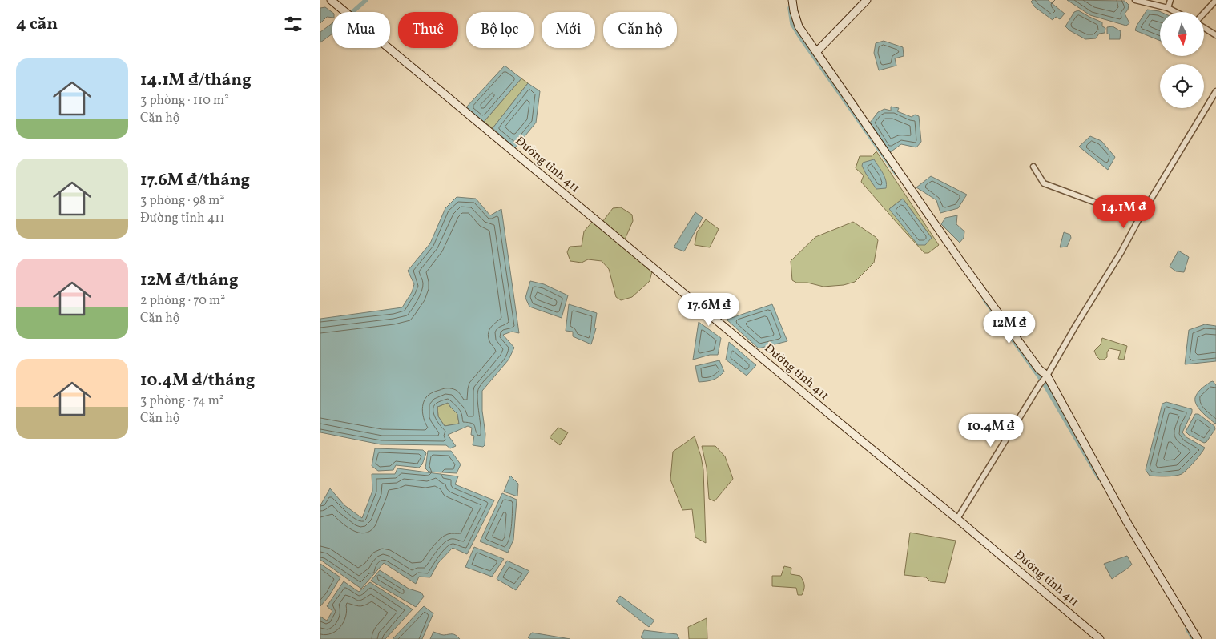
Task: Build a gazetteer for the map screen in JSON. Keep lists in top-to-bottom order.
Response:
{
  "streets": {
    "main road": ["Đường tỉnh 411"]
  },
  "north": "bottom",
  "page": {
    "heading": "4 căn",
    "chip": [
      "Mua",
      "Thuê",
      "Bộ lọc",
      "Mới",
      "Căn hộ"
    ],
    "list": [
      {
        "name": "14.1M ₫/tháng",
        "note": "3 phòng · 110 m² · Căn hộ"
      },
      {
        "name": "17.6M ₫/tháng",
        "note": "3 phòng · 98 m² · Đường tỉnh 411"
      },
      {
        "name": "12M ₫/tháng",
        "note": "2 phòng · 70 m² · Căn hộ"
      },
      {
        "name": "10.4M ₫/tháng",
        "note": "3 phòng · 74 m² · Căn hộ"
      }
    ],
    "price": [
      "14.1M ₫",
      "17.6M ₫",
      "12M ₫",
      "10.4M ₫"
    ]
  }
}
